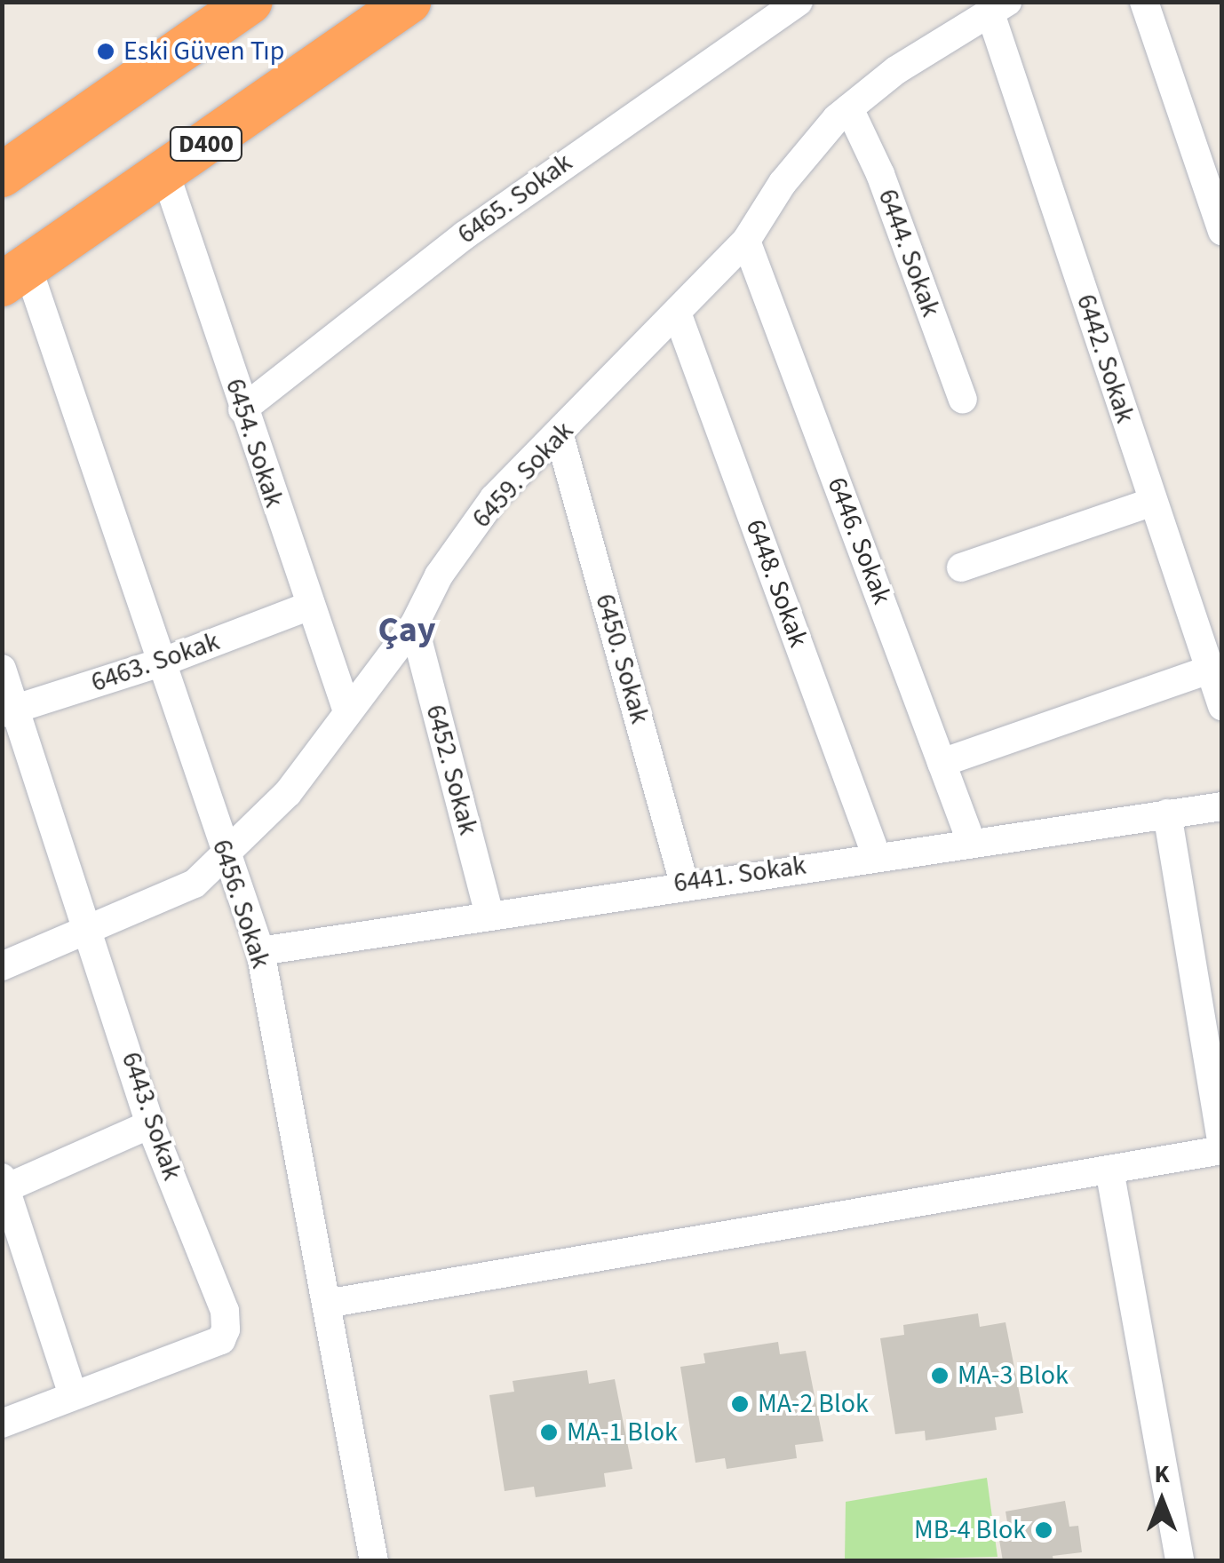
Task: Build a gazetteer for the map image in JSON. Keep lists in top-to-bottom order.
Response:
{
  "streets": {
    "highway": ["D400"],
    "street": [
      "6465. Sokak",
      "6444. Sokak",
      "6442. Sokak",
      "6454. Sokak",
      "6459. Sokak",
      "6446. Sokak",
      "6448. Sokak",
      "6450. Sokak",
      "6463. Sokak",
      "6452. Sokak",
      "6441. Sokak",
      "6456. Sokak",
      "6443. Sokak"
    ]
  },
  "crossings": [
    ["D400", "6454. Sokak"],
    ["D400", "6456. Sokak"],
    ["6465. Sokak", "6454. Sokak"],
    ["6444. Sokak", "6459. Sokak"],
    ["6442. Sokak", "6459. Sokak"],
    ["6454. Sokak", "6459. Sokak"],
    ["6454. Sokak", "6463. Sokak"],
    ["6459. Sokak", "6446. Sokak"],
    ["6459. Sokak", "6448. Sokak"],
    ["6459. Sokak", "6450. Sokak"],
    ["6459. Sokak", "6452. Sokak"],
    ["6459. Sokak", "6456. Sokak"],
    ["6459. Sokak", "6443. Sokak"],
    ["6446. Sokak", "6441. Sokak"],
    ["6448. Sokak", "6441. Sokak"],
    ["6450. Sokak", "6441. Sokak"],
    ["6463. Sokak", "6456. Sokak"],
    ["6463. Sokak", "6443. Sokak"],
    ["6452. Sokak", "6441. Sokak"],
    ["6441. Sokak", "6456. Sokak"]
  ],
  "districts": ["Çay"],
  "places": [
    "Eski Güven Tıp",
    "MA-3 Blok",
    "MA-2 Blok",
    "MA-1 Blok",
    "MB-4 Blok"
  ],
  "north": "top"
}
